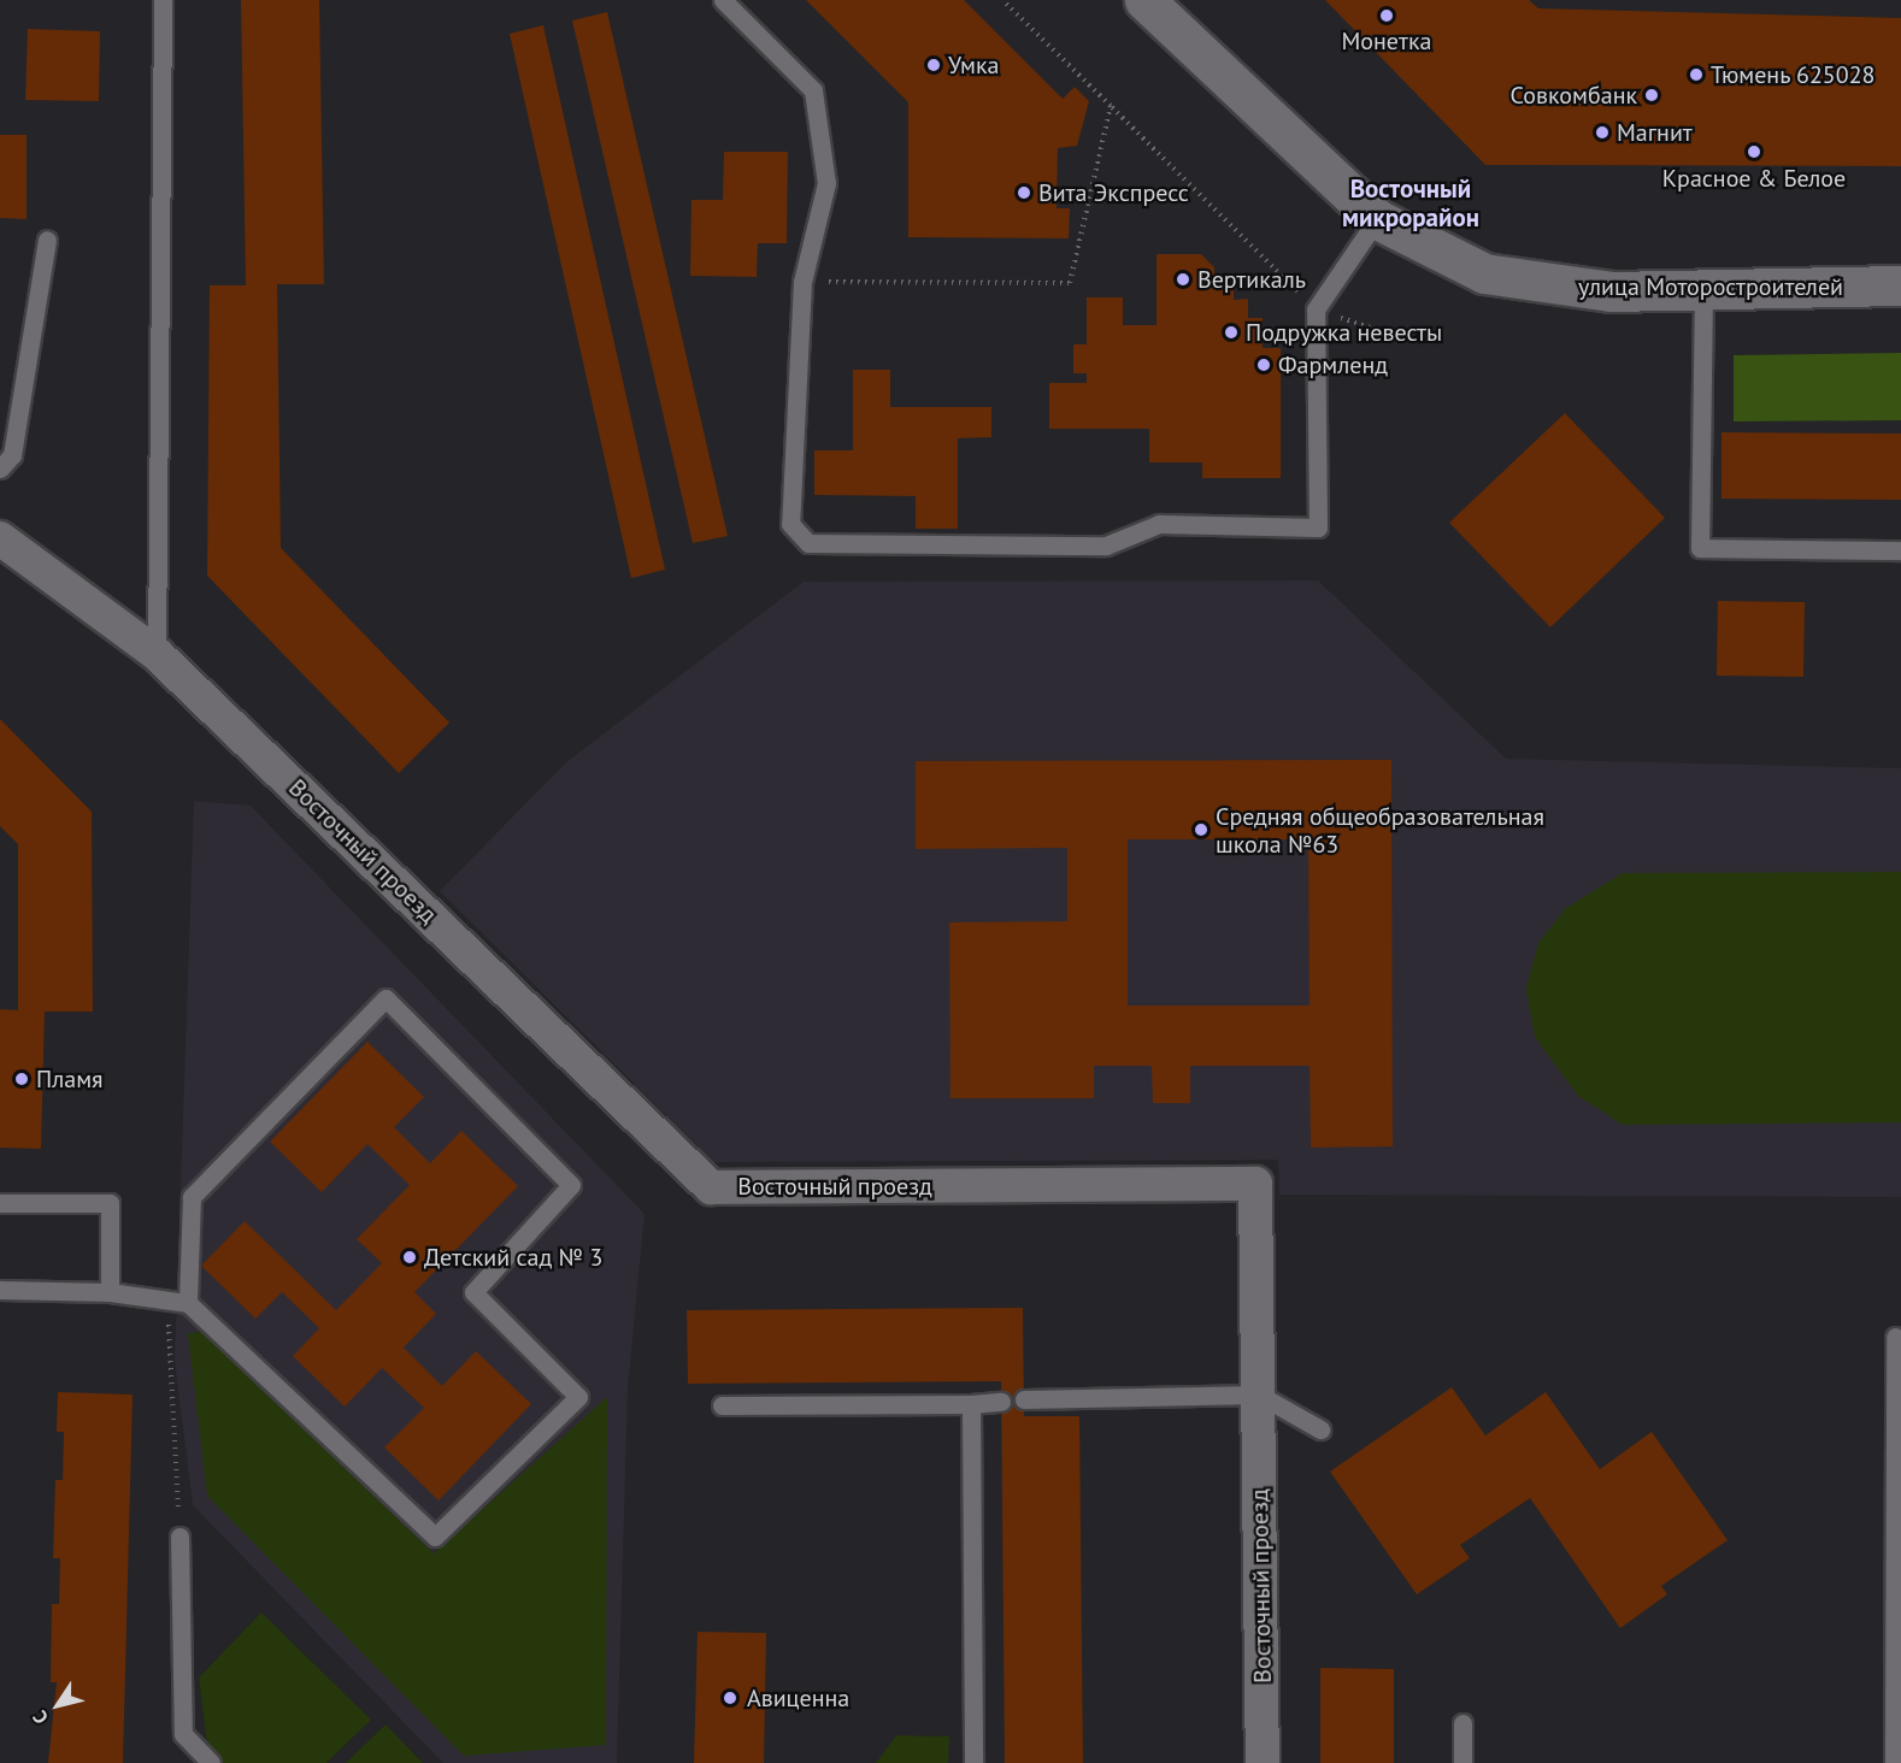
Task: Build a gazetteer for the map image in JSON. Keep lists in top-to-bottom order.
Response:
{
  "streets": {
    "street": ["улица Моторостроителей", "Восточный проезд"]
  },
  "districts": ["Восточный микрорайон"],
  "places": [
    "Монетка",
    "Умка",
    "Тюмень 625028",
    "Совкомбанк",
    "Магнит",
    "Красное & Белое",
    "Вита Экспресс",
    "Вертикаль",
    "Подружка невесты",
    "Фармленд",
    "Средняя общеобразовательная школа №63",
    "Пламя",
    "Детский сад № 3",
    "Авиценна"
  ],
  "north": "bottom left"
}
